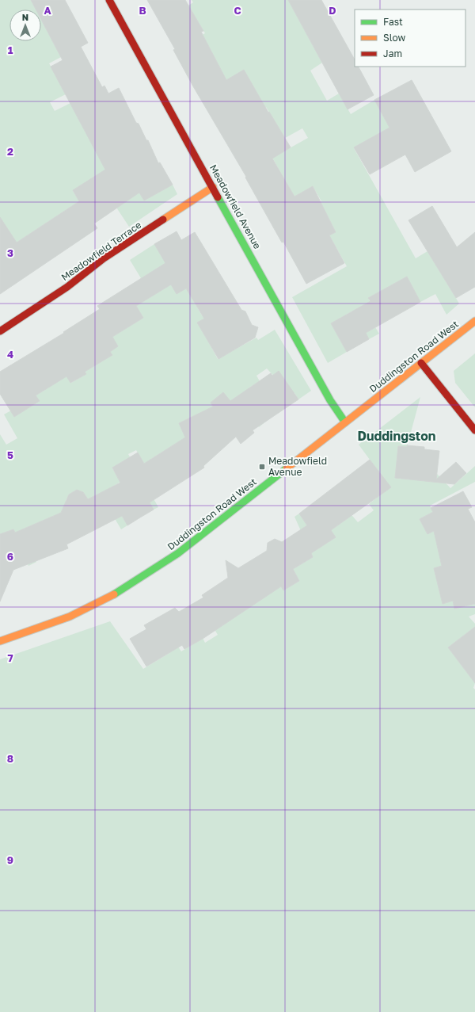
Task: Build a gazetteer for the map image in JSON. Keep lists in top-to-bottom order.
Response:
{
  "streets": {
    "street": ["Meadowfield Avenue", "Meadowfield Terrace", "Duddingston Road West"]
  },
  "crossings": [
    ["Meadowfield Avenue", "Meadowfield Terrace"],
    ["Meadowfield Avenue", "Duddingston Road West"]
  ],
  "districts": ["Duddingston"],
  "places": {
    "transit": ["Meadowfield Avenue"]
  },
  "legend": ["Fast", "Slow", "Jam"],
  "north": "top",
  "grid": {
    "columns": [
      "A",
      "B",
      "C",
      "D"
    ],
    "rows": [
      "1",
      "2",
      "3",
      "4",
      "5",
      "6",
      "7",
      "8",
      "9"
    ]
  }
}
